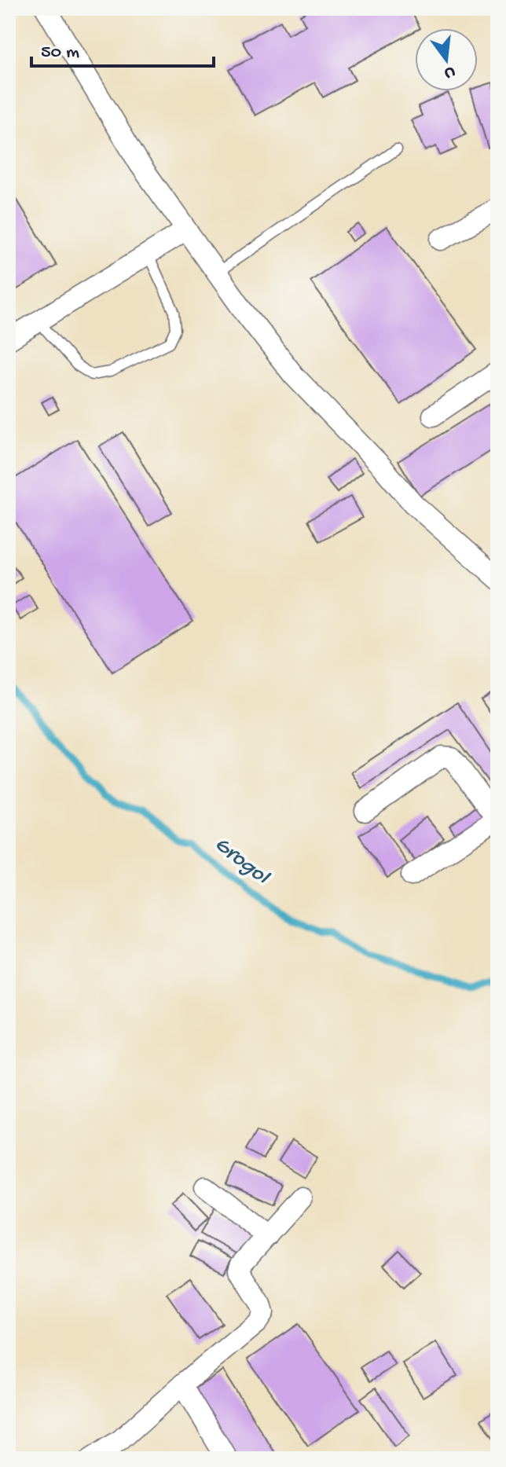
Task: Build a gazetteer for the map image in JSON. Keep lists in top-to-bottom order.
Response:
{
  "water": ["Grogol"],
  "scale_bar": "50 m",
  "north": "bottom"
}
